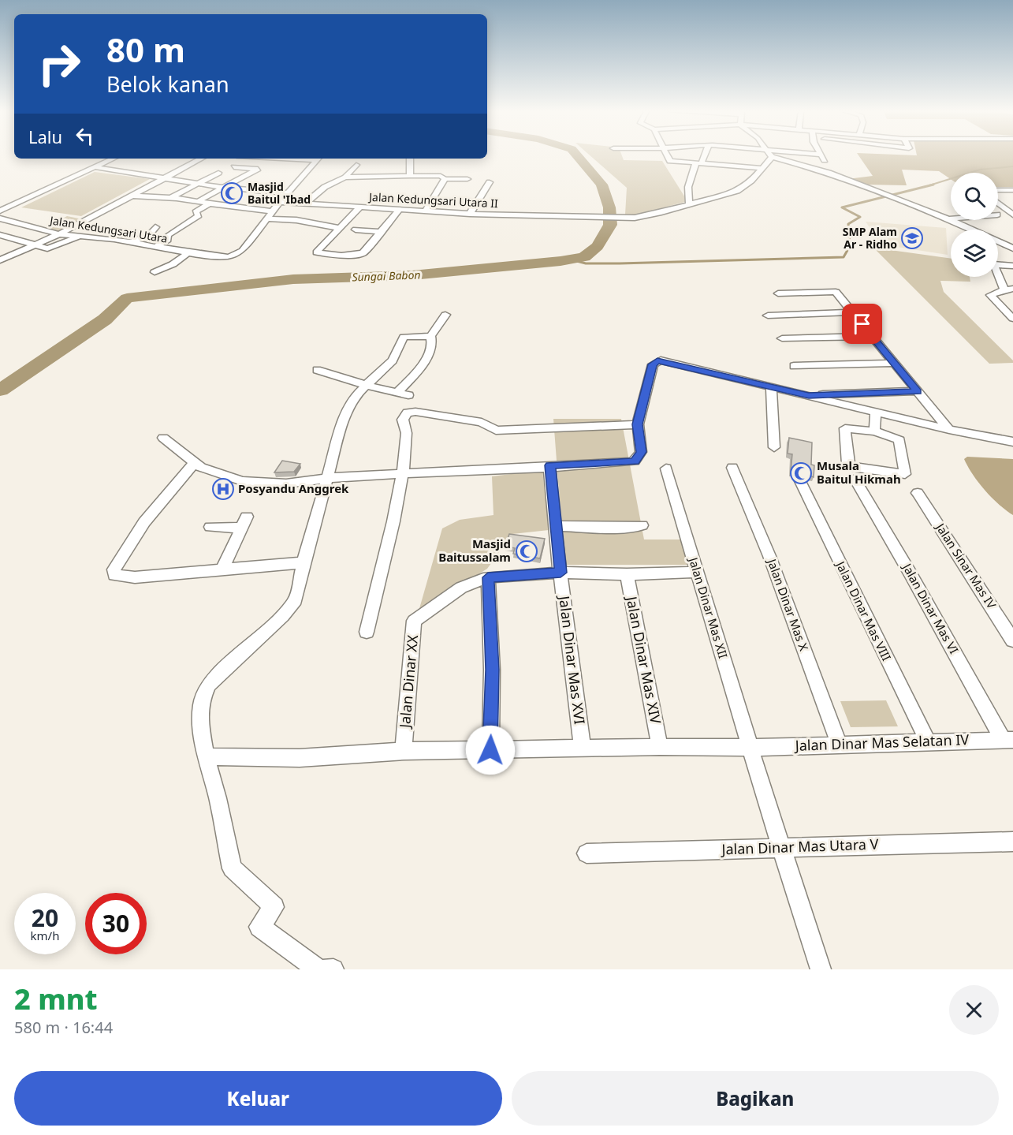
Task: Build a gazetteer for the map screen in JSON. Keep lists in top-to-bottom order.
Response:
{
  "streets": {
    "street": [
      "Jalan Kedungsari Utara II",
      "Jalan Kedungsari Utara",
      "Jalan Sinar Mas IV",
      "Jalan Dinar Mas X",
      "Jalan Dinar Mas XII",
      "Jalan Dinar Mas VI",
      "Jalan Dinar Mas VIII",
      "Jalan Dinar Mas XVI",
      "Jalan Dinar Mas XIV",
      "Jalan Dinar XX",
      "Jalan Dinar Mas Selatan IV",
      "Jalan Dinar Mas Utara V"
    ]
  },
  "crossings": [
    ["Jalan Dinar Mas X", "Jalan Dinar Mas Selatan IV"],
    ["Jalan Dinar Mas XII", "Jalan Dinar Mas Selatan IV"],
    ["Jalan Dinar Mas XII", "Jalan Dinar Mas Utara V"],
    ["Jalan Dinar Mas VI", "Jalan Dinar Mas Selatan IV"],
    ["Jalan Dinar Mas VIII", "Jalan Dinar Mas Selatan IV"],
    ["Jalan Dinar Mas XVI", "Jalan Dinar Mas Selatan IV"],
    ["Jalan Dinar Mas XIV", "Jalan Dinar Mas Selatan IV"],
    ["Jalan Dinar XX", "Jalan Dinar Mas Selatan IV"]
  ],
  "water": ["Sungai Babon"],
  "places": {
    "mosque": ["Masjid Baitul 'Ibad", "Musala Baitul Hikmah", "Masjid Baitussalam"],
    "school or university": ["SMP Alam Ar - Ridho"],
    "hospital": ["Posyandu Anggrek"]
  },
  "page": {
    "turn": ["80 m", "Belok kanan"],
    "then": "Lalu",
    "speed": "20 km/h",
    "limit": "30",
    "heading": ["2 mnt", "580 m · 16:44"],
    "buttons": ["Keluar", "Bagikan"]
  }
}
